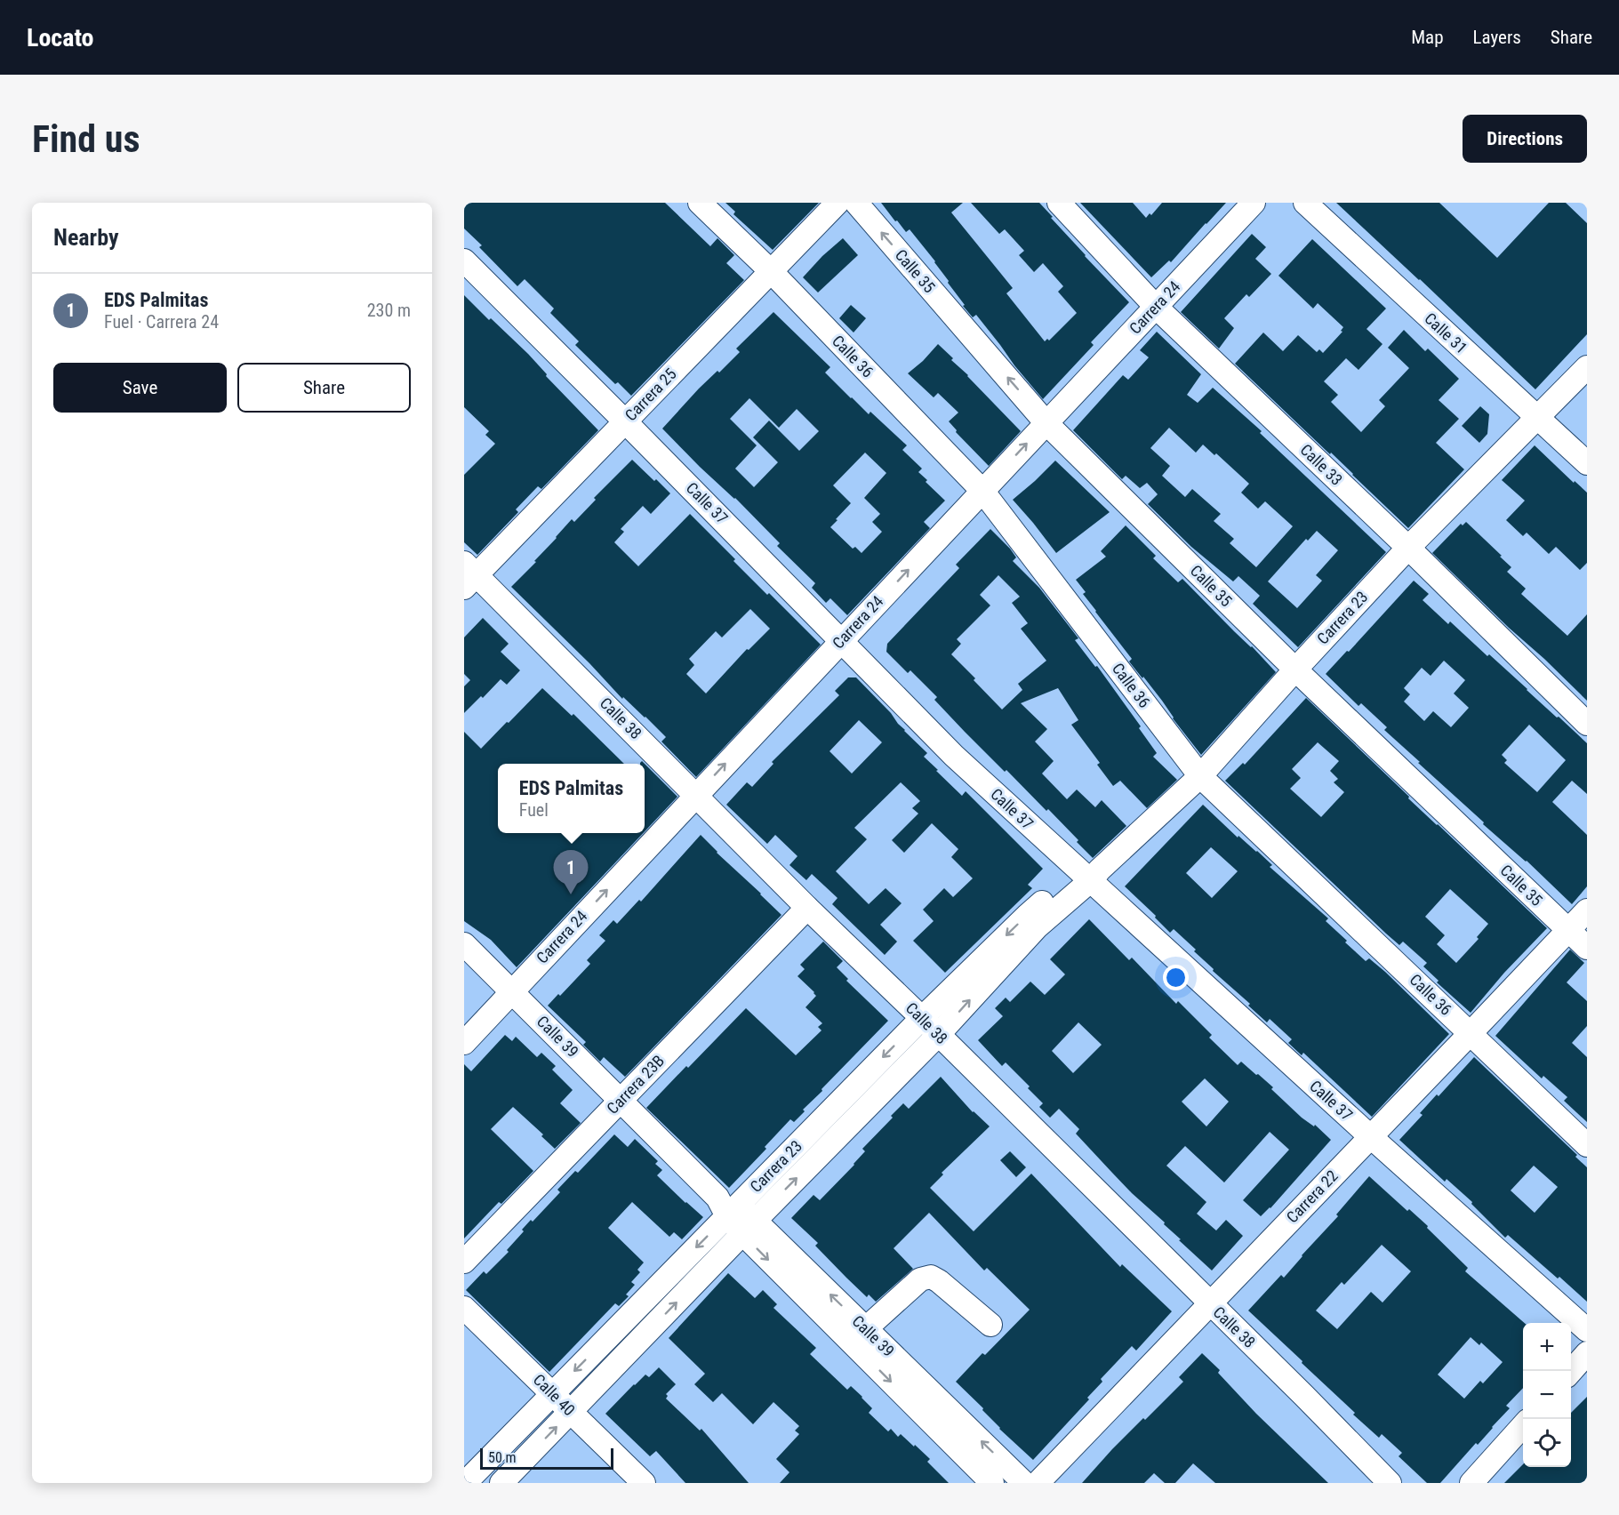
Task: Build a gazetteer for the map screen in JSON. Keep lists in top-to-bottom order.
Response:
{
  "streets": {
    "street": [
      "Calle 35",
      "Carrera 24",
      "Calle 31",
      "Calle 36",
      "Carrera 25",
      "Calle 33",
      "Calle 37",
      "Carrera 23",
      "Calle 38",
      "Calle 39",
      "Carrera 23B",
      "Carrera 22",
      "Calle 40"
    ]
  },
  "crossings": [
    ["Calle 35", "Carrera 24"],
    ["Calle 35", "Carrera 23"],
    ["Calle 35", "Carrera 22"],
    ["Carrera 24", "Calle 36"],
    ["Carrera 24", "Calle 33"],
    ["Carrera 24", "Calle 37"],
    ["Carrera 24", "Calle 38"],
    ["Carrera 24", "Calle 39"],
    ["Calle 31", "Carrera 23"],
    ["Calle 36", "Carrera 25"],
    ["Calle 36", "Carrera 23"],
    ["Calle 36", "Carrera 22"],
    ["Carrera 25", "Calle 37"],
    ["Carrera 25", "Calle 38"],
    ["Calle 33", "Carrera 23"],
    ["Calle 37", "Carrera 23"],
    ["Calle 37", "Carrera 22"],
    ["Carrera 23", "Calle 38"],
    ["Carrera 23", "Calle 39"],
    ["Carrera 23", "Calle 40"],
    ["Calle 38", "Carrera 23B"],
    ["Calle 38", "Carrera 22"],
    ["Calle 39", "Carrera 23B"]
  ],
  "one_way": ["Carrera 24"],
  "scale_bar": "50 m",
  "page": {
    "header": "Locato",
    "nav": ["Map", "Layers", "Share"],
    "buttons": [
      "Directions",
      ["Save", "Share"]
    ],
    "title": "Find us",
    "heading": "Nearby",
    "list": [
      {
        "mark": "1",
        "name": "EDS Palmitas",
        "note": "Fuel · Carrera 24",
        "value": "230 m"
      }
    ],
    "popup": ["EDS Palmitas", "Fuel"],
    "pins": "1",
    "map_buttons": ["+", "−"],
    "scale": "50 m"
  }
}
